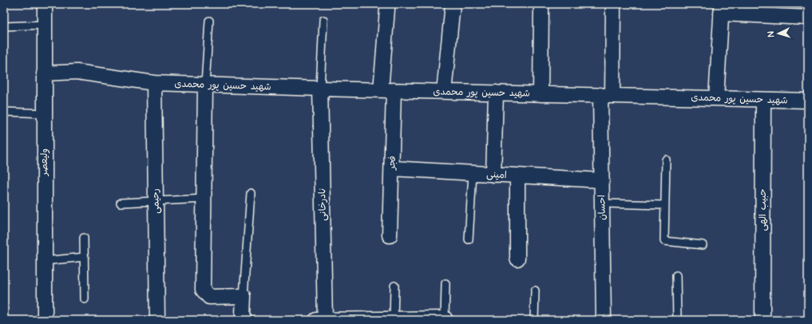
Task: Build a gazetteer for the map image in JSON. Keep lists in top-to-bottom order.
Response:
{
  "streets": {
    "street": [
      "شهید حسین پور محمدی",
      "ولیعصر",
      "فجر",
      "امینی",
      "رحیمی",
      "نادرخانی",
      "احسان",
      "حبیب الهی"
    ]
  },
  "crossings": [
    ["شهید حسین پور محمدی", "ولیعصر"],
    ["شهید حسین پور محمدی", "فجر"],
    ["شهید حسین پور محمدی", "رحیمی"],
    ["شهید حسین پور محمدی", "نادرخانی"],
    ["شهید حسین پور محمدی", "احسان"],
    ["شهید حسین پور محمدی", "حبیب الهی"],
    ["فجر", "امینی"],
    ["امینی", "احسان"]
  ],
  "north": "left"
}
